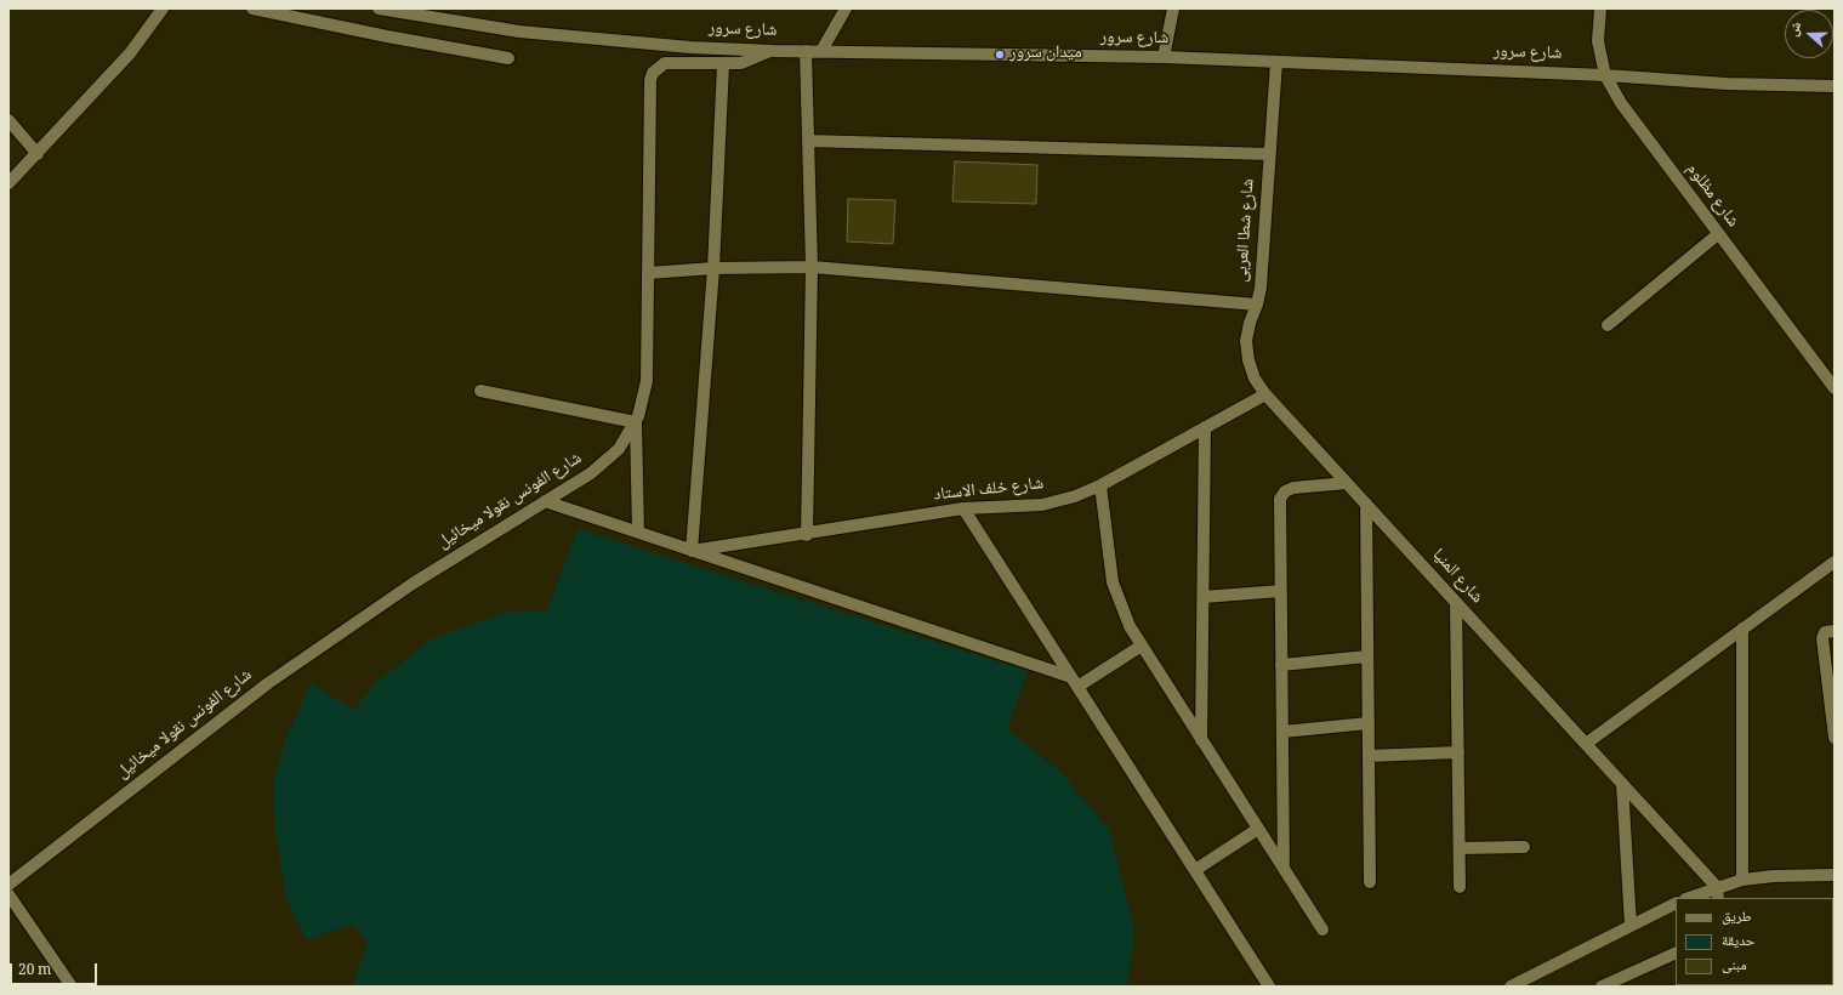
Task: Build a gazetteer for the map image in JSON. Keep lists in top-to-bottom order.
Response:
{
  "streets": {
    "street": [
      "شارع سرور",
      "شارع مظلوم",
      "شارع شطا العربى",
      "شارع خلف الاستاد",
      "شارع الفونس نقولا ميخائيل",
      "شارع المنيا"
    ]
  },
  "crossings": [
    ["شارع سرور", "شارع مظلوم"],
    ["شارع سرور", "شارع شطا العربى"],
    ["شارع سرور", "شارع الفونس نقولا ميخائيل"],
    ["شارع شطا العربى", "شارع خلف الاستاد"],
    ["شارع شطا العربى", "شارع المنيا"],
    ["شارع خلف الاستاد", "شارع المنيا"]
  ],
  "places": ["ميدان سرور"],
  "legend": ["طريق", "حديقة", "مبنى"],
  "scale_bar": "20 m",
  "north": "left"
}
